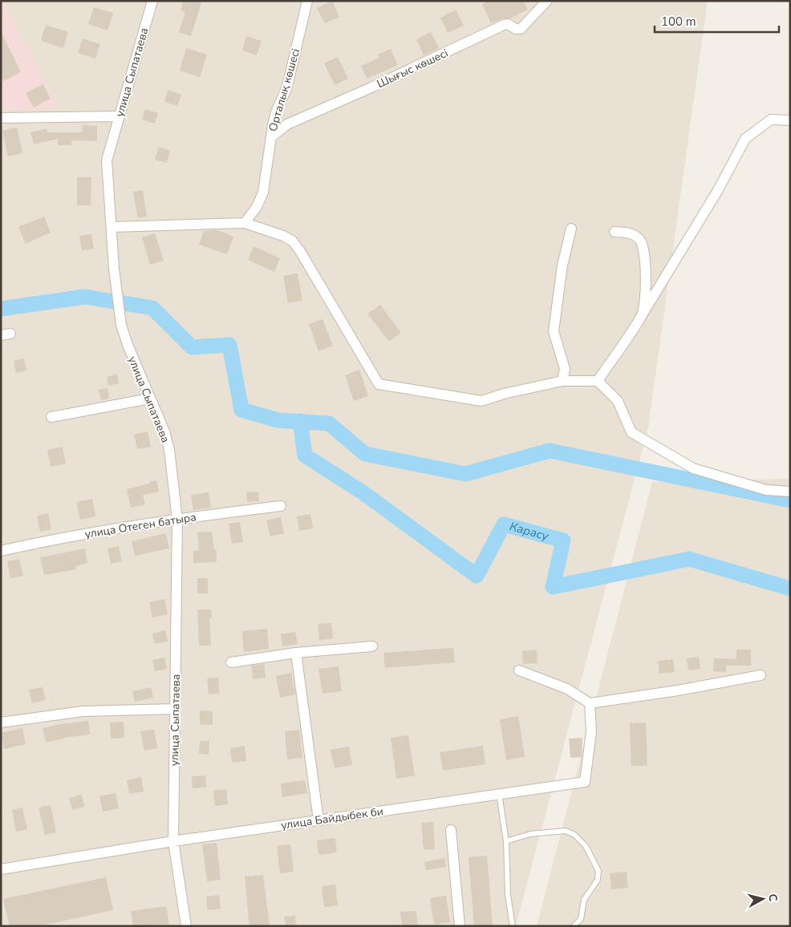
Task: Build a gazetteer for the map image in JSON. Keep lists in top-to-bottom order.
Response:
{
  "streets": {
    "street": [
      "Шығыс көшесі",
      "улица Сыпатаева",
      "Орталық көшесі",
      "улица Отеген батыра",
      "улица Байдыбек би"
    ]
  },
  "crossings": [
    ["Шығыс көшесі", "Орталық көшесі"],
    ["улица Сыпатаева", "улица Отеген батыра"],
    ["улица Сыпатаева", "улица Байдыбек би"]
  ],
  "water": ["Карасу"],
  "scale_bar": "100 m",
  "north": "right"
}
